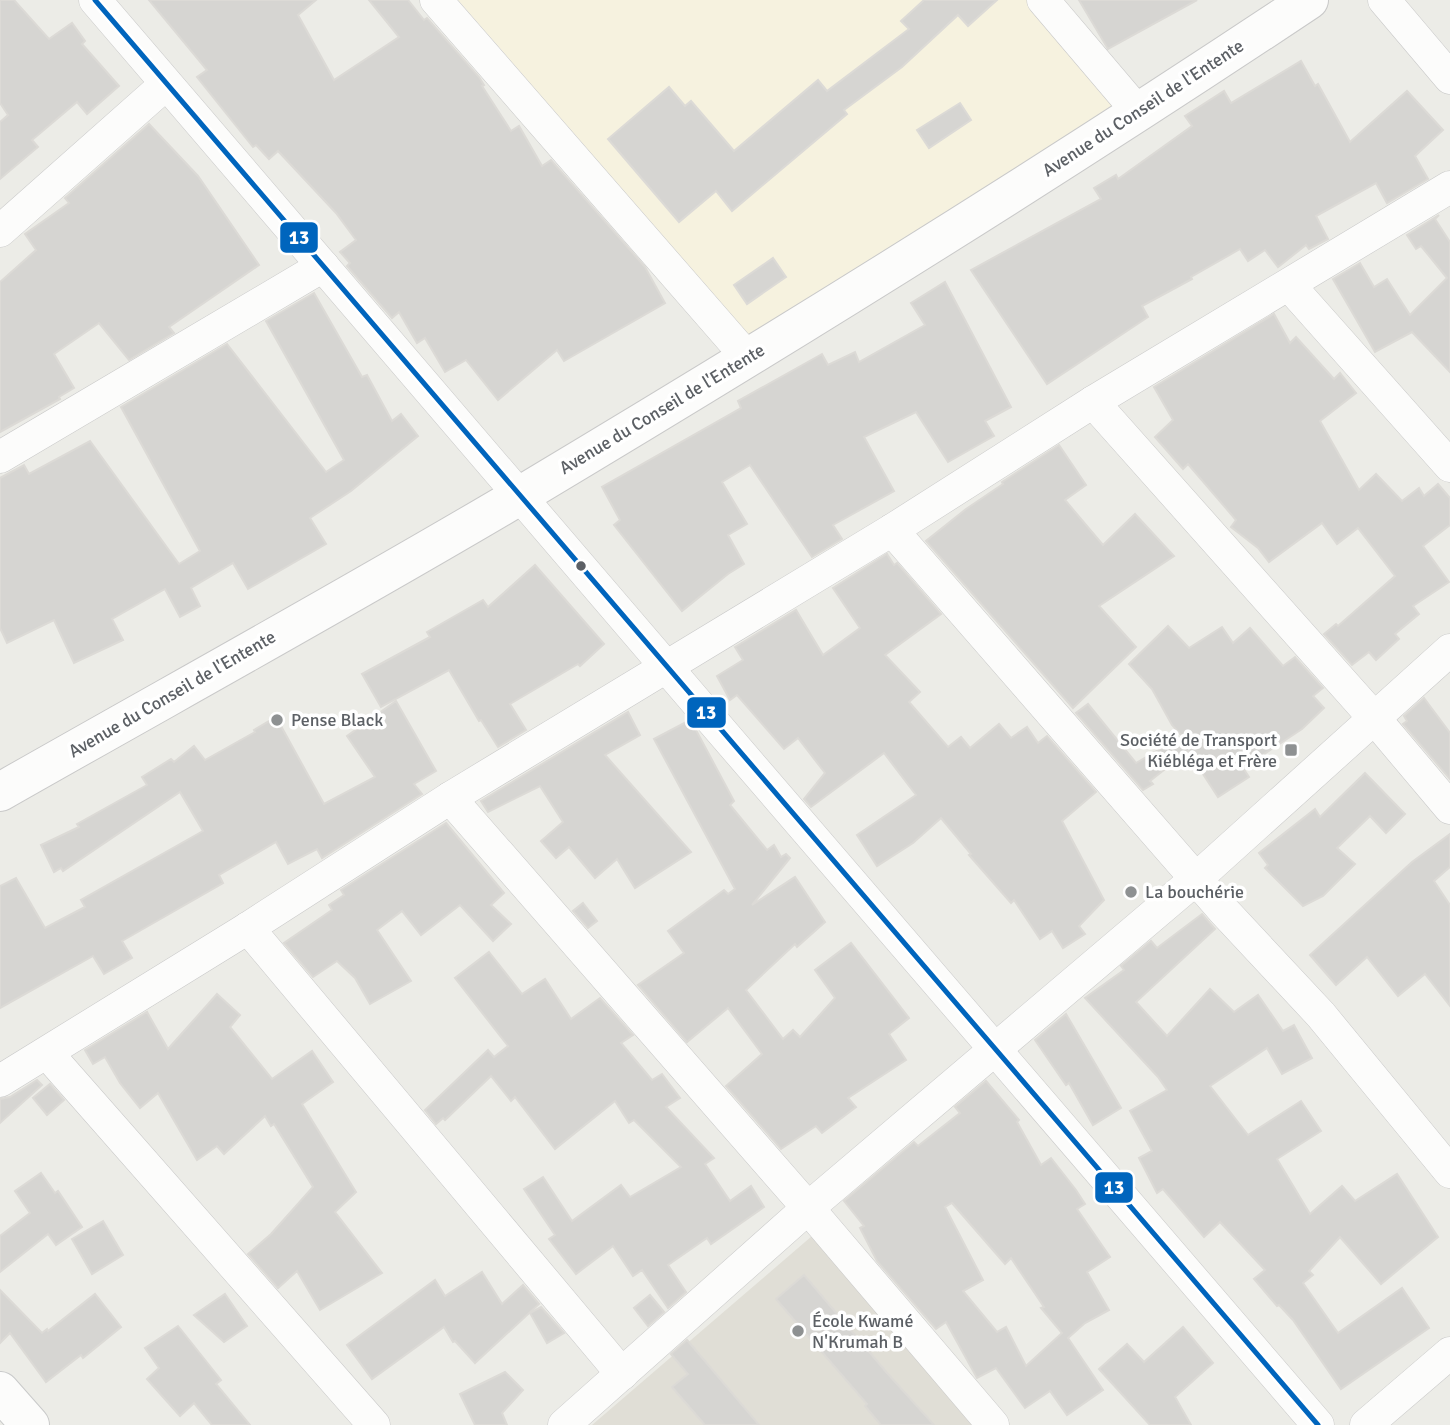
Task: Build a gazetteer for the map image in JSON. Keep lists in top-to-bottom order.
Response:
{
  "streets": {
    "street": ["Avenue du Conseil de l'Entente"]
  },
  "places": {
    "other": ["Pense Black", "La bouchérie", "École Kwamé N'Krumah B"],
    "transit": ["Société de Transport Kiébléga et Frère"]
  },
  "lines": ["transit line 13"]
}
